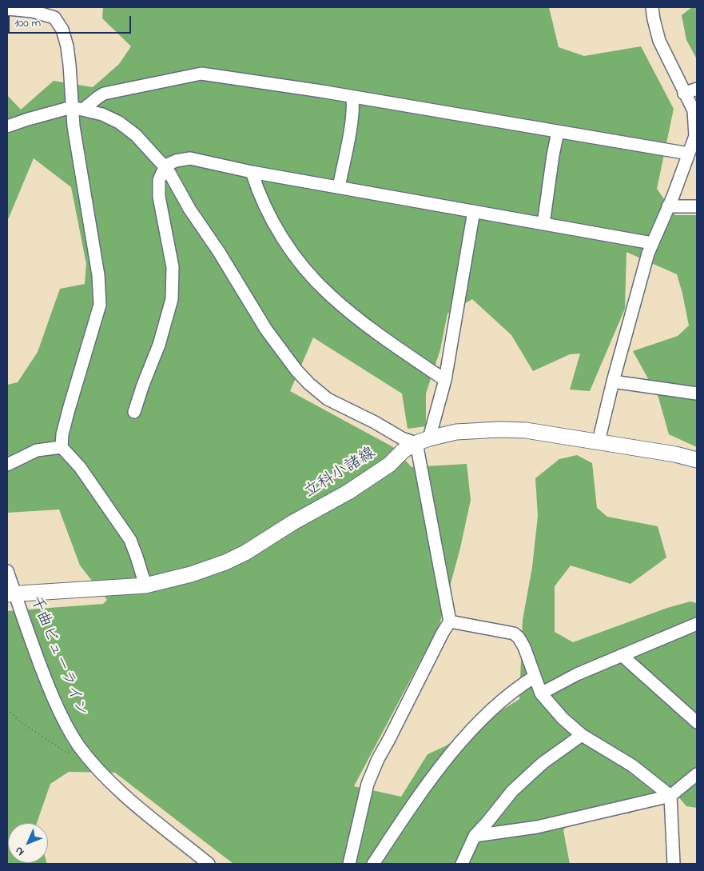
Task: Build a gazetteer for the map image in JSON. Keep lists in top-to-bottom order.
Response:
{
  "streets": {
    "main road": ["立科小諸線"],
    "street": ["千曲ビューライン"]
  },
  "crossings": [
    ["立科小諸線", "千曲ビューライン"]
  ],
  "scale_bar": "100 m",
  "north": "bottom left"
}
